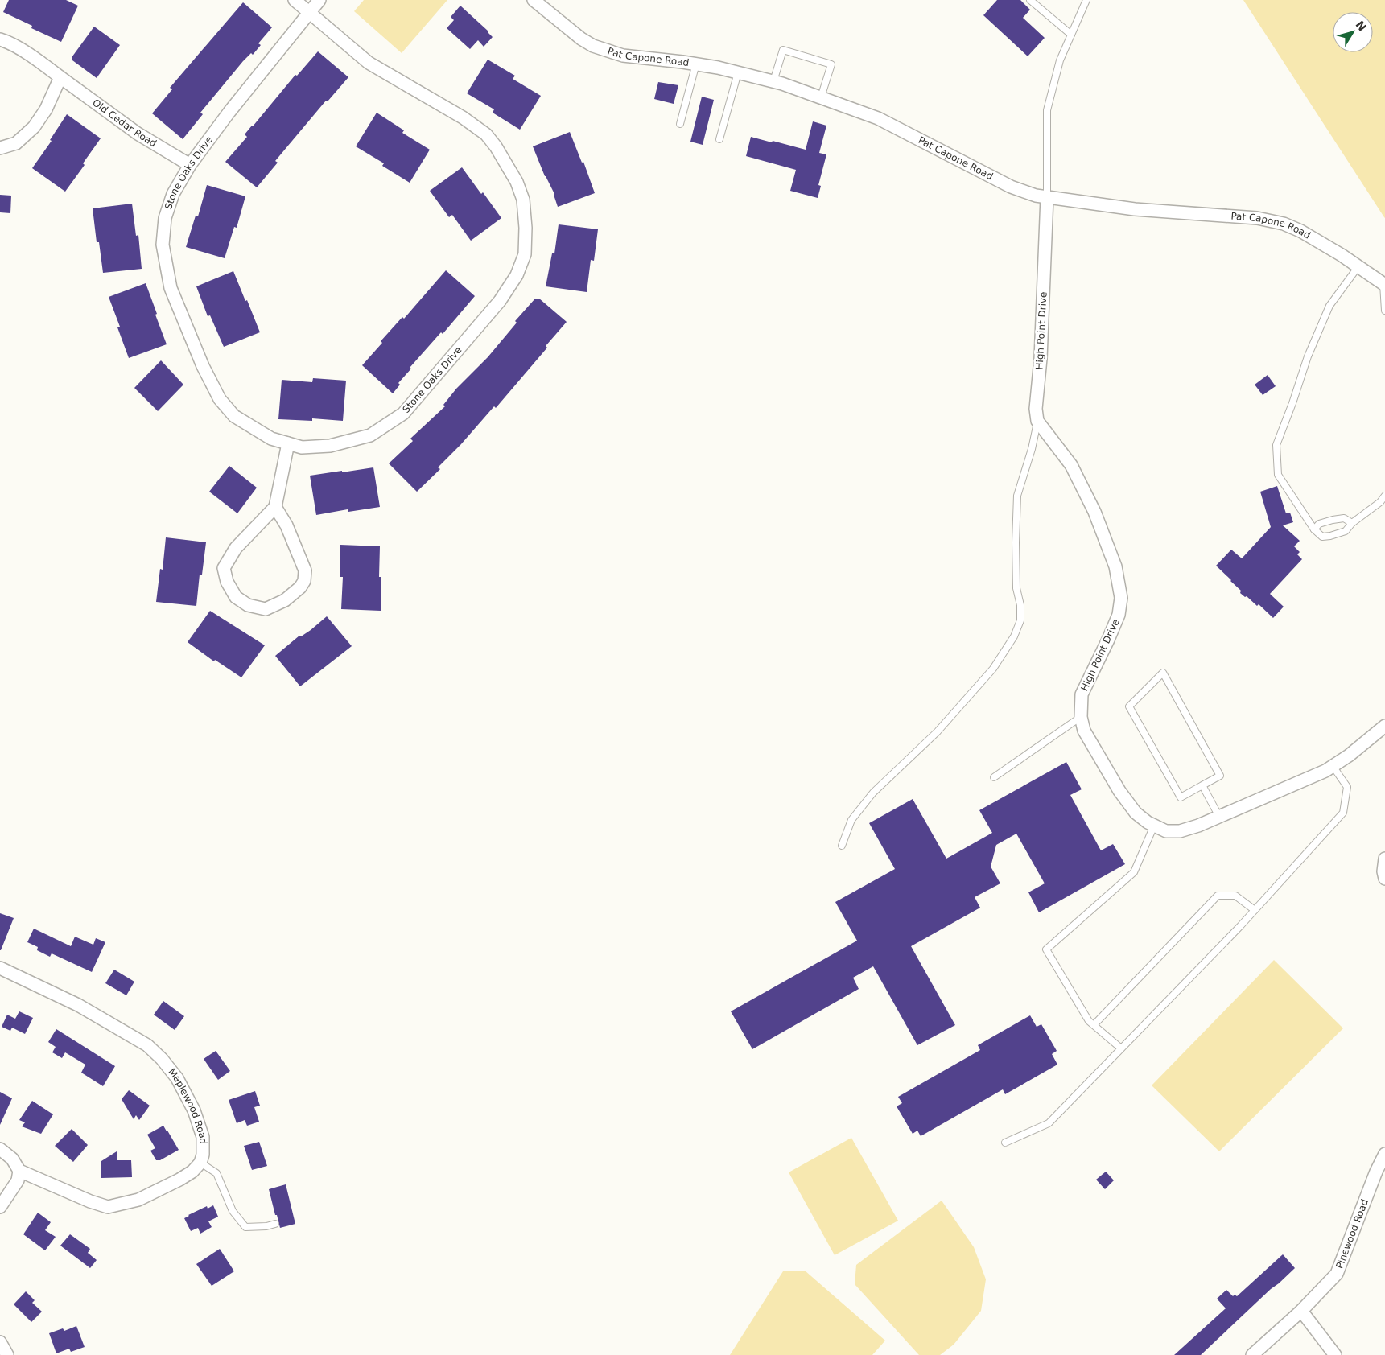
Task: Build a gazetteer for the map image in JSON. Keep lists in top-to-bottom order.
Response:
{
  "streets": {
    "street": [
      "Pat Capone Road",
      "Old Cedar Road",
      "Stone Oaks Drive",
      "High Point Drive",
      "Maplewood Road",
      "Pinewood Road"
    ]
  },
  "crossings": [
    ["Pat Capone Road", "High Point Drive"],
    ["Old Cedar Road", "Stone Oaks Drive"]
  ],
  "north": "top right"
}
